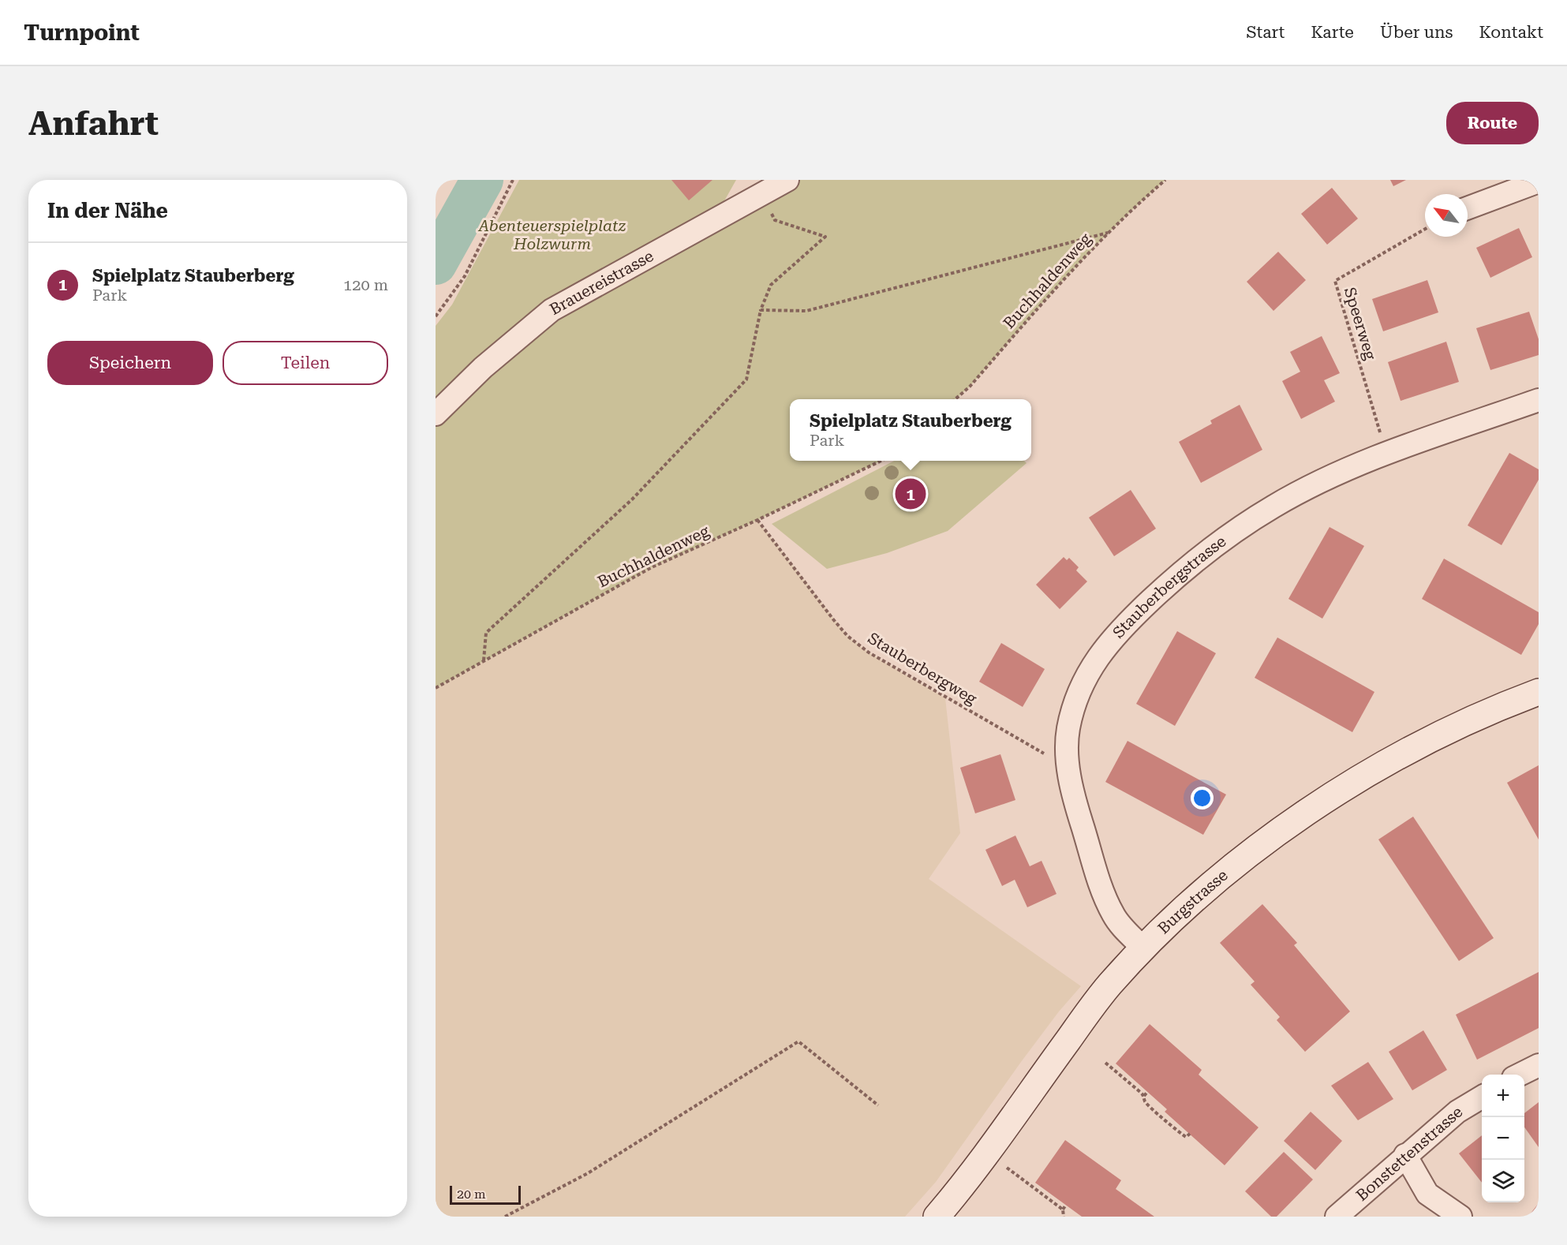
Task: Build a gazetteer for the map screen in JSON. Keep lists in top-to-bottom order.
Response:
{
  "streets": {
    "street": [
      "Brauereistrasse",
      "Stauberbergstrasse",
      "Burgstrasse",
      "Bonstettenstrasse"
    ],
    "path": ["Buchhaldenweg", "Speerweg", "Stauberbergweg"]
  },
  "crossings": [
    ["Buchhaldenweg", "Stauberbergweg"],
    ["Speerweg", "Stauberbergstrasse"],
    ["Stauberbergstrasse", "Burgstrasse"]
  ],
  "parks": ["Abenteuerspielplatz Holzwurm"],
  "scale_bar": "20 m",
  "north": "top left",
  "page": {
    "header": "Turnpoint",
    "nav": [
      "Start",
      "Karte",
      "Über uns",
      "Kontakt"
    ],
    "buttons": [
      "Route",
      ["Speichern", "Teilen"]
    ],
    "title": "Anfahrt",
    "heading": "In der Nähe",
    "list": [
      {
        "mark": "1",
        "name": "Spielplatz Stauberberg",
        "note": "Park",
        "value": "120 m"
      }
    ],
    "popup": ["Spielplatz Stauberberg", "Park"],
    "pins": "1",
    "map_buttons": ["+", "−"],
    "scale": "20 m"
  }
}
